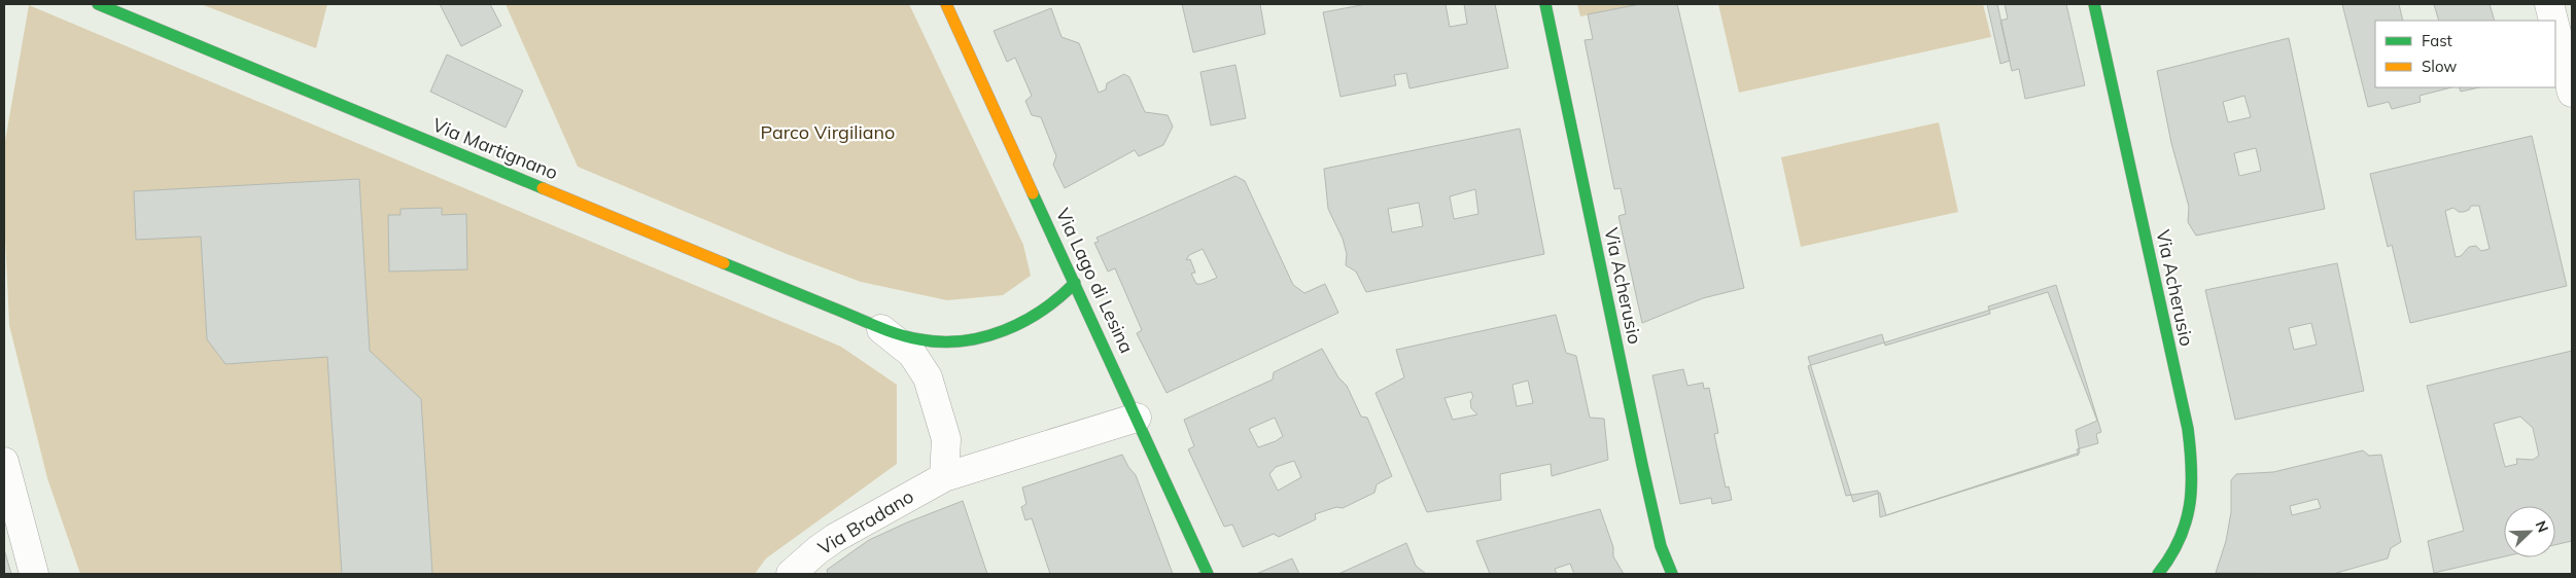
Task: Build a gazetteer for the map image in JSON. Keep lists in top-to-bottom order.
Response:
{
  "streets": {
    "street": [
      "Via Martignano",
      "Via Lago di Lesina",
      "Via Acherusio",
      "Via Bradano"
    ]
  },
  "crossings": [
    ["Via Martignano", "Via Lago di Lesina"],
    ["Via Lago di Lesina", "Via Bradano"]
  ],
  "parks": ["Parco Virgiliano"],
  "legend": ["Fast", "Slow"],
  "north": "top right"
}
